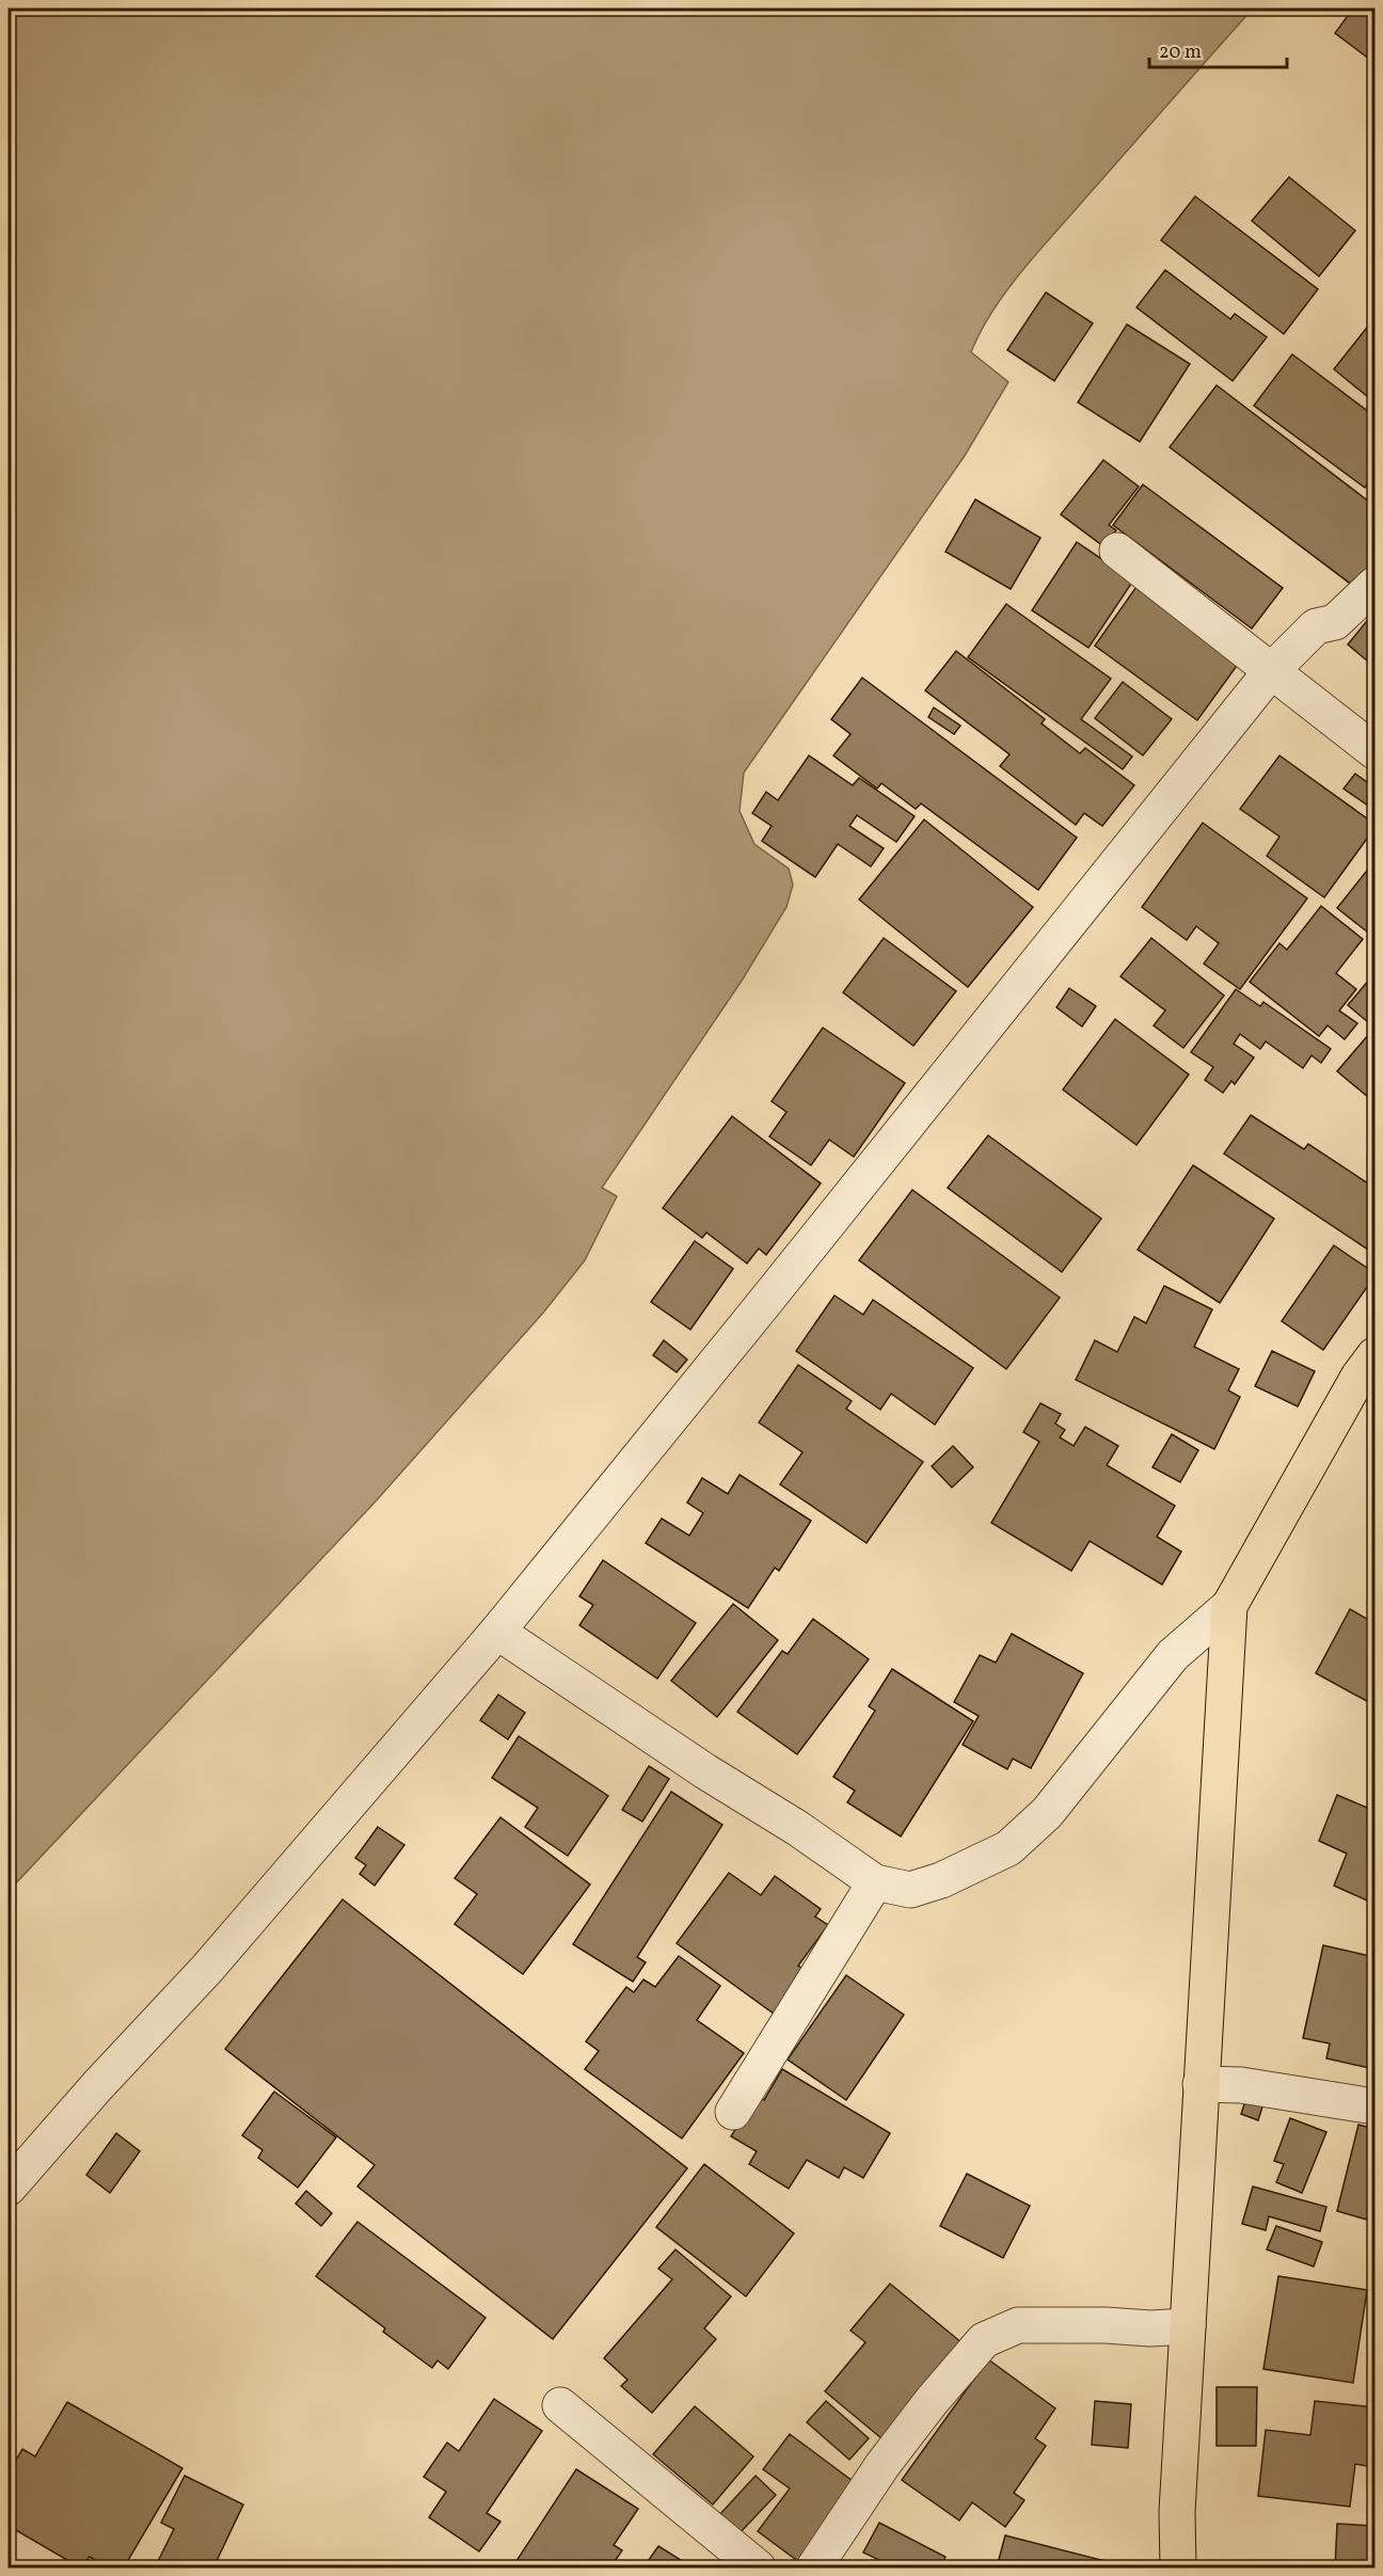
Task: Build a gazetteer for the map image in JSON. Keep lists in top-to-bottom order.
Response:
{
  "scale_bar": "20 m"
}
